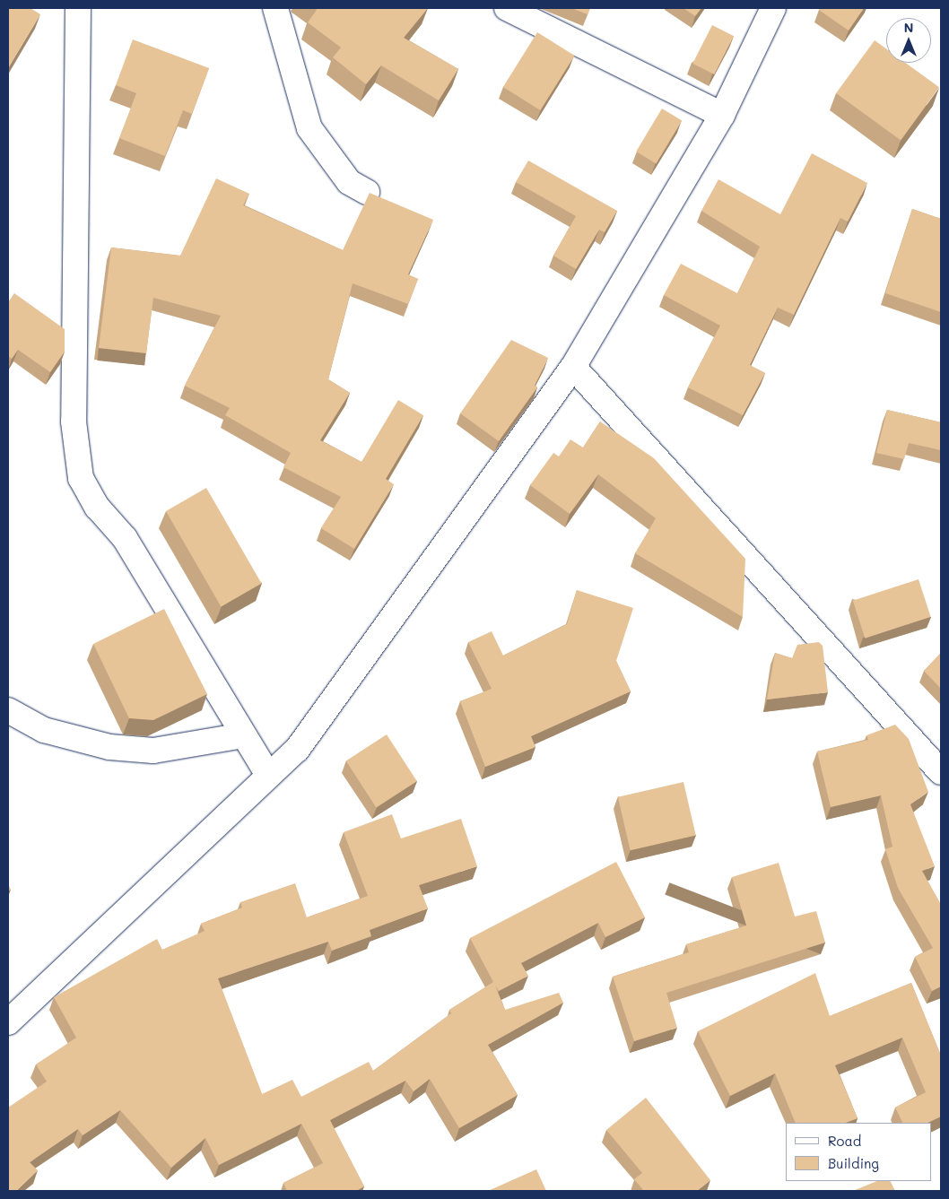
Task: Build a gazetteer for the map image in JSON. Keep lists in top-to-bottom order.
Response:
{
  "legend": ["Road", "Building"],
  "north": "top"
}
